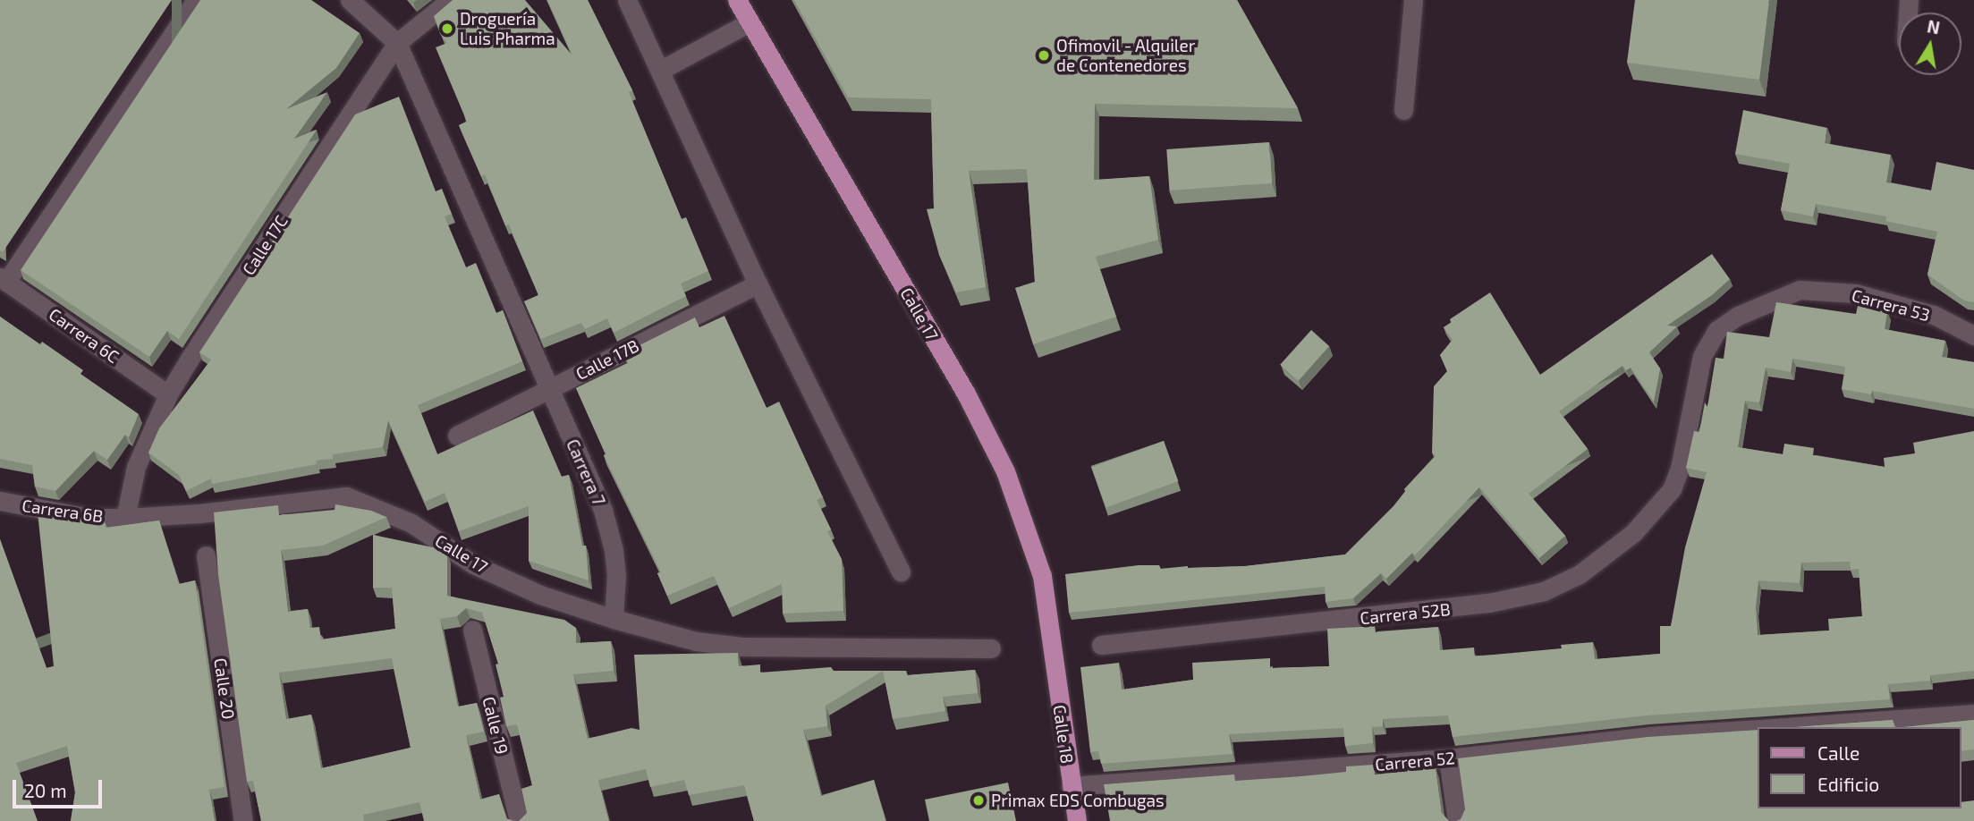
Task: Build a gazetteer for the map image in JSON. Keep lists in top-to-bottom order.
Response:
{
  "streets": {
    "main road": ["Calle 17", "Calle 18"],
    "street": [
      "Calle 17C",
      "Carrera 53",
      "Carrera 6C",
      "Calle 17B",
      "Carrera 7",
      "Carrera 6B",
      "Carrera 52B",
      "Calle 20",
      "Calle 19",
      "Carrera 52"
    ]
  },
  "crossings": [
    ["Calle 17C", "Calle 17"],
    ["Calle 17C", "Carrera 6C"],
    ["Calle 17C", "Carrera 7"],
    ["Calle 17C", "Carrera 6B"],
    ["Carrera 53", "Carrera 52B"],
    ["Calle 17", "Carrera 7"],
    ["Calle 17", "Carrera 6B"],
    ["Calle 17", "Calle 18"],
    ["Calle 17B", "Carrera 7"],
    ["Calle 18", "Carrera 52"]
  ],
  "places": ["Droguería Luis Pharma", "Ofimovil - Alquiler de Contenedores", "Primax EDS Combugas"],
  "legend": ["Calle", "Edificio"],
  "scale_bar": "20 m",
  "north": "top"
}
